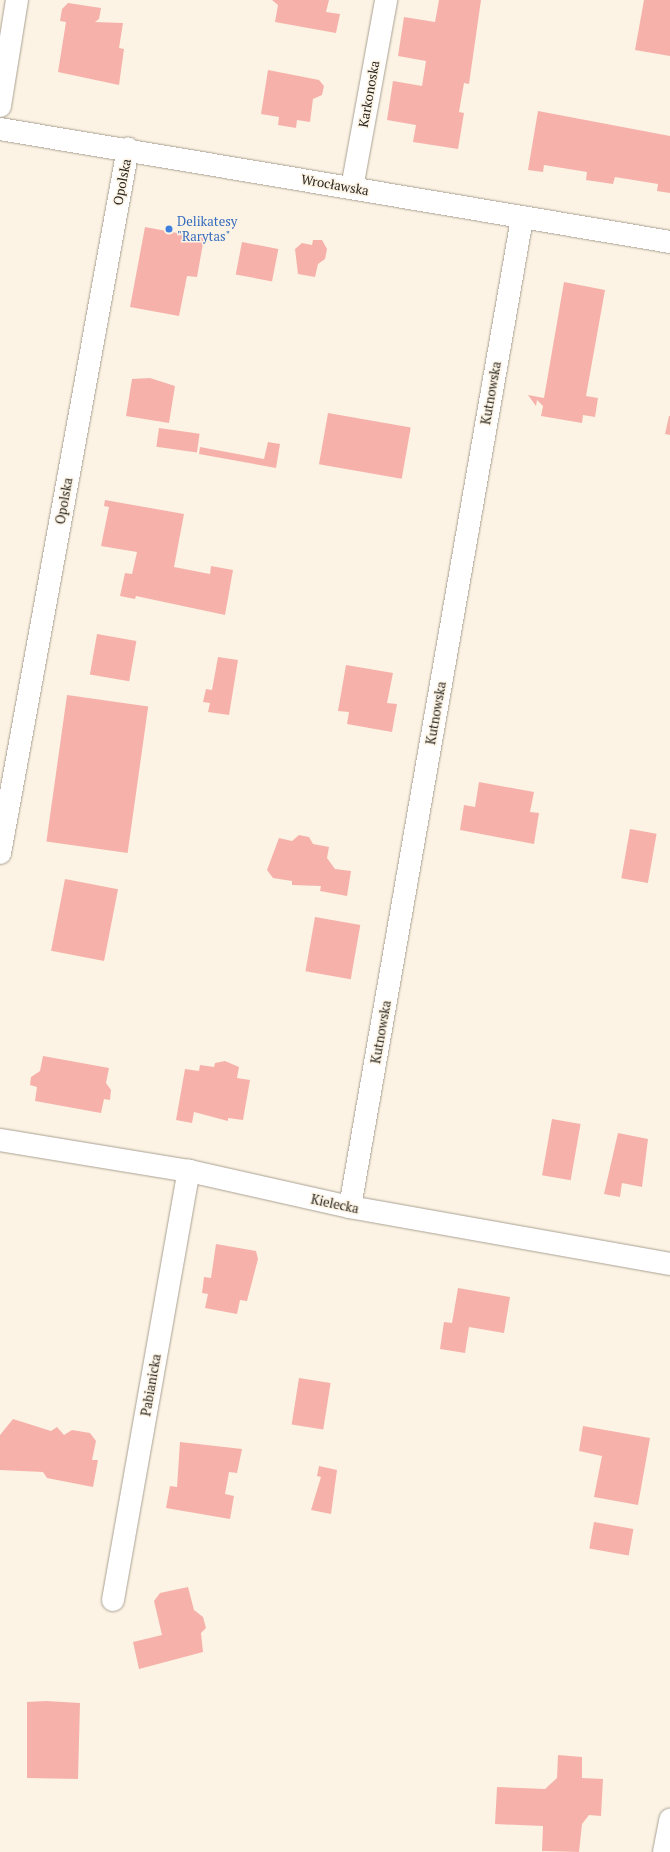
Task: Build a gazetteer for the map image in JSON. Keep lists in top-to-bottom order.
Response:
{
  "streets": {
    "street": [
      "Karkonoska",
      "Opolska",
      "Wrocławska",
      "Kutnowska",
      "Kielecka",
      "Pabianicka"
    ]
  },
  "crossings": [
    ["Karkonoska", "Wrocławska"],
    ["Opolska", "Wrocławska"],
    ["Wrocławska", "Kutnowska"],
    ["Kutnowska", "Kielecka"],
    ["Kielecka", "Pabianicka"]
  ],
  "places": ["Delikatesy \"Rarytas\""]
}
